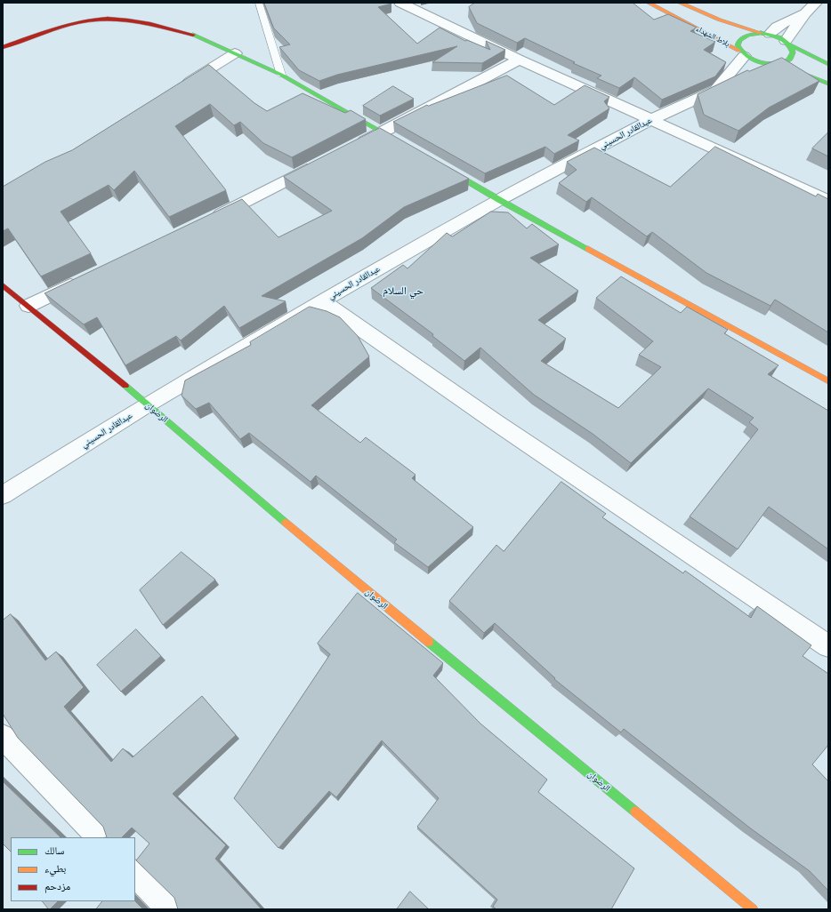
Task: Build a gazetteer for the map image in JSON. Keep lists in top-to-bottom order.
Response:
{
  "streets": {
    "street": ["بلاط الشهداء", "عبدالقادر الحسيني", "الرضوان"]
  },
  "crossings": [
    ["بلاط الشهداء", "عبدالقادر الحسيني"],
    ["عبدالقادر الحسيني", "الرضوان"]
  ],
  "districts": ["حي السلام"],
  "legend": ["سالك", "بطيء", "مزدحم"]
}
